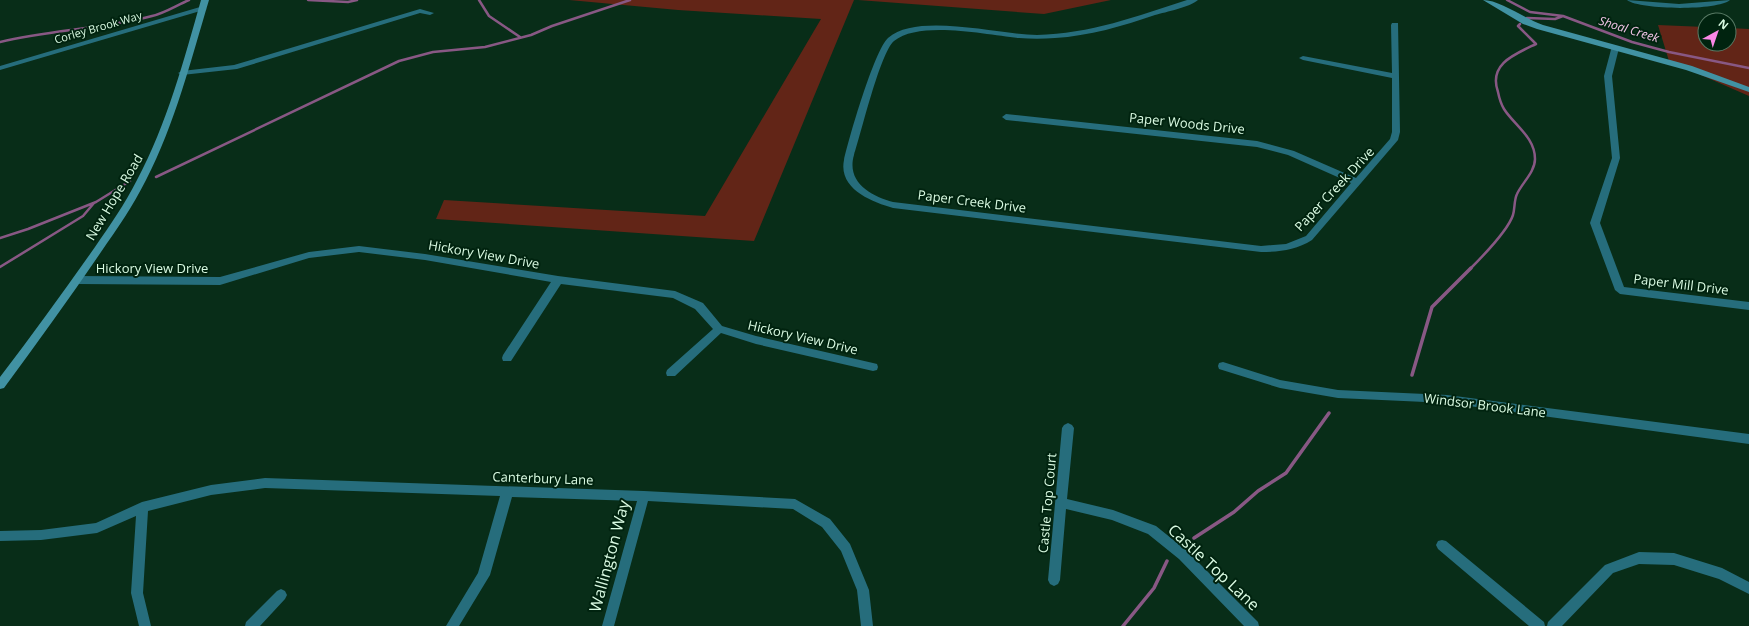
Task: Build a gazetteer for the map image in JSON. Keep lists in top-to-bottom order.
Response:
{
  "streets": {
    "street": [
      "Corley Brook Way",
      "Paper Woods Drive",
      "Paper Creek Drive",
      "New Hope Road",
      "Hickory View Drive",
      "Paper Mill Drive",
      "Windsor Brook Lane",
      "Canterbury Lane",
      "Castle Top Court",
      "Wallington Way",
      "Castle Top Lane"
    ]
  },
  "crossings": [
    ["Corley Brook Way", "New Hope Road"],
    ["Paper Woods Drive", "Paper Creek Drive"],
    ["New Hope Road", "Hickory View Drive"],
    ["Canterbury Lane", "Wallington Way"],
    ["Castle Top Court", "Castle Top Lane"]
  ],
  "water": ["Shoal Creek"],
  "north": "top right"
}
